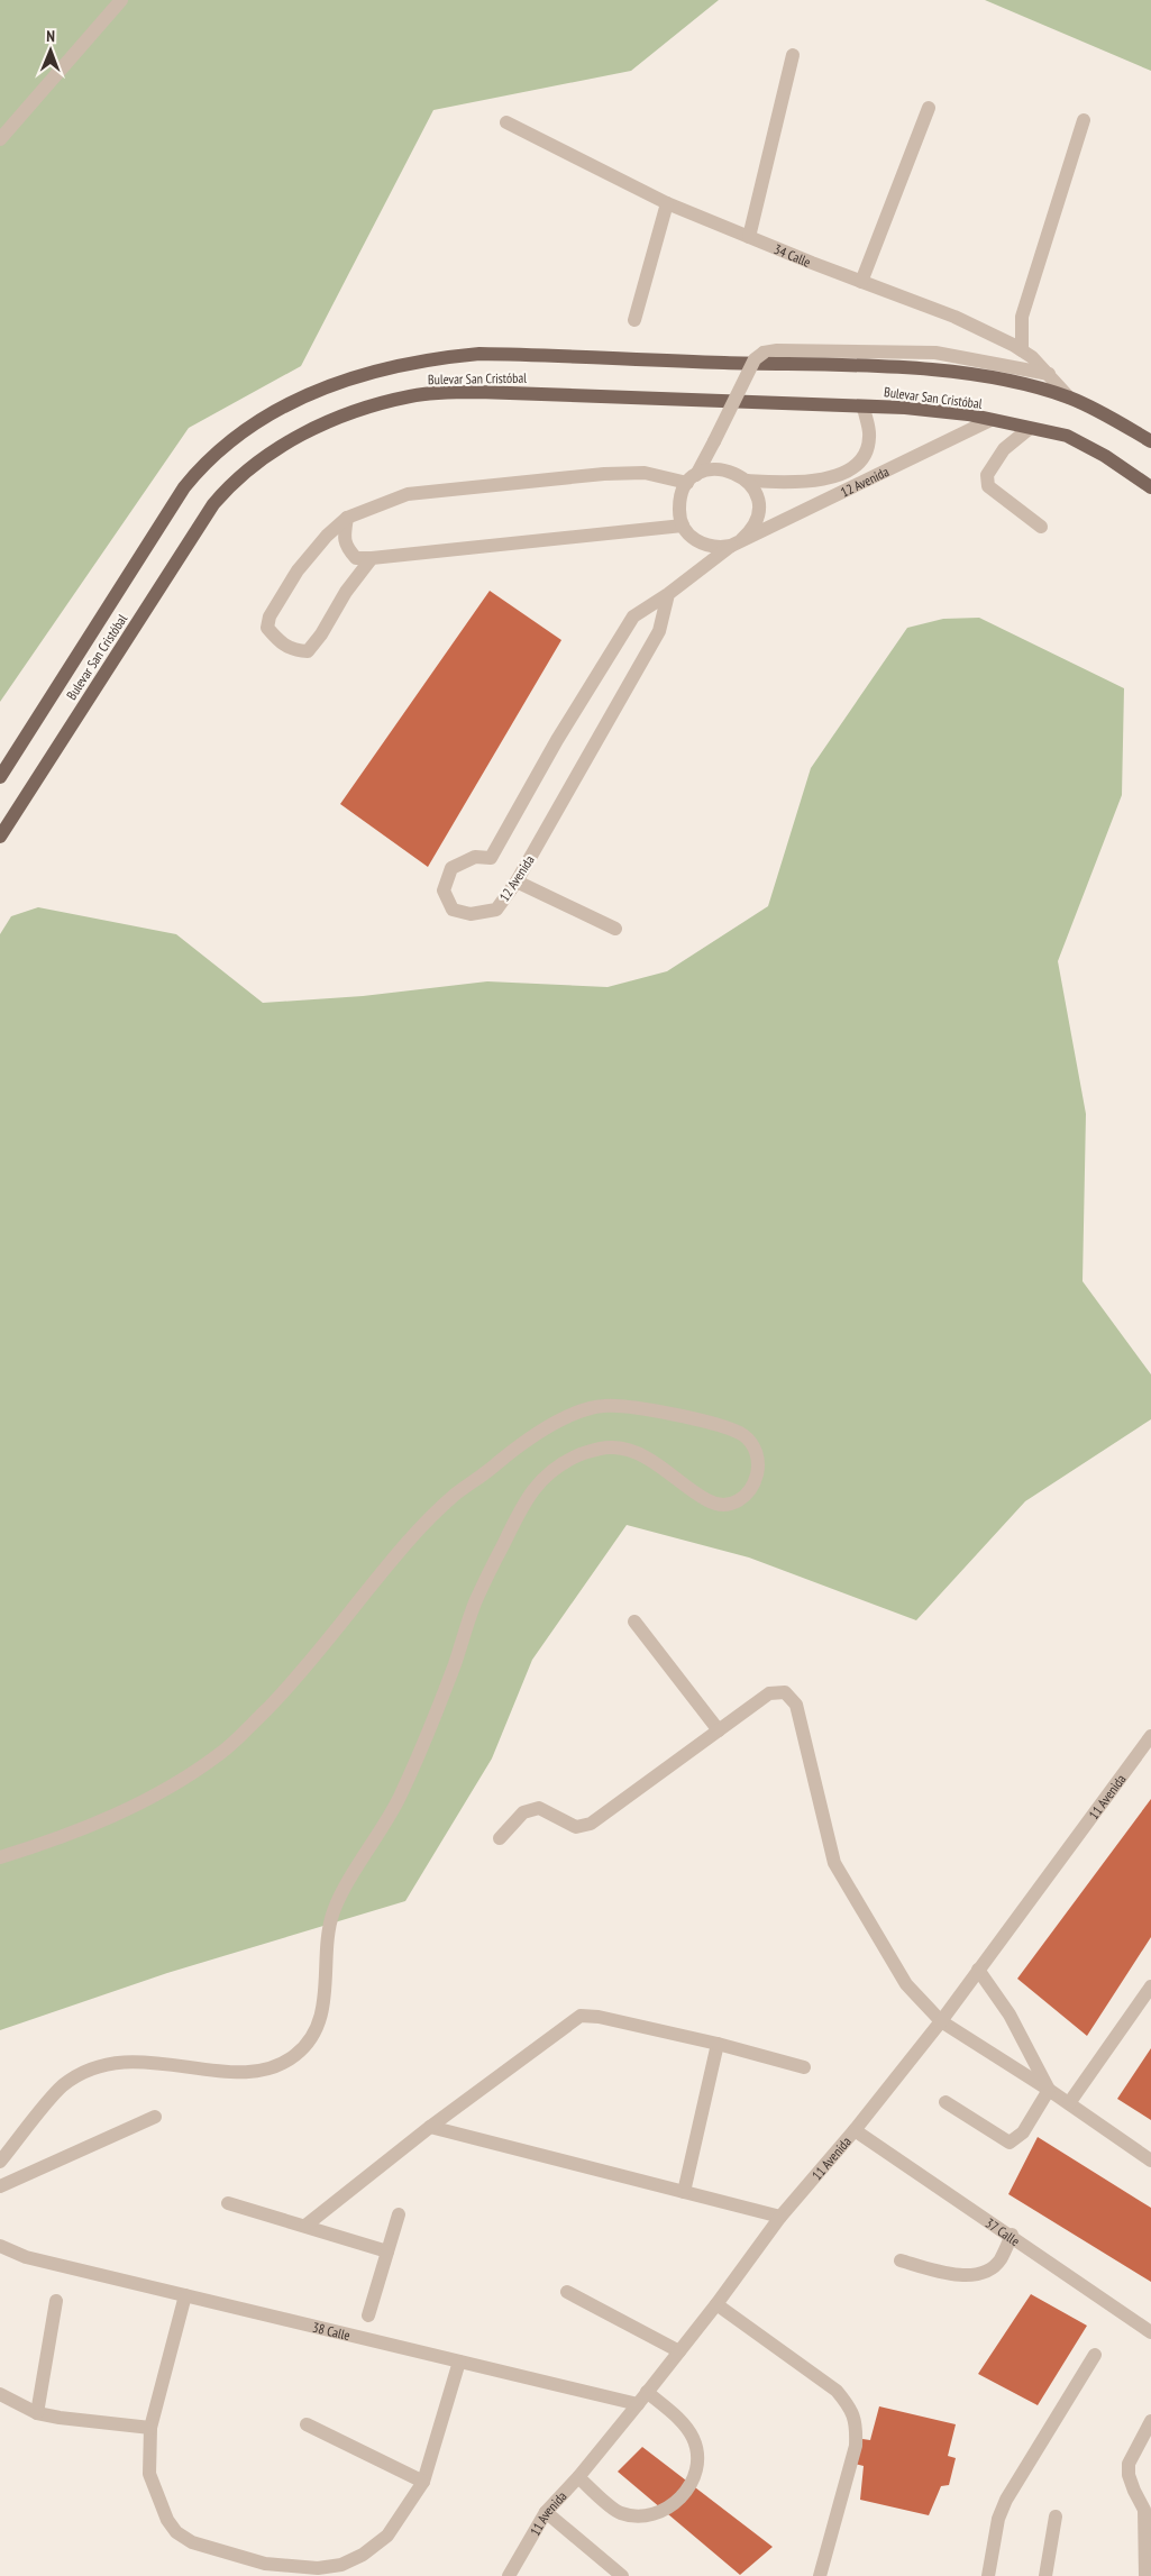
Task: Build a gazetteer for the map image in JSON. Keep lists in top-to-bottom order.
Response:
{
  "streets": {
    "main road": ["Bulevar San Cristóbal"],
    "street": [
      "34 Calle",
      "12 Avenida",
      "11 Avenida",
      "37 Calle",
      "38 Calle"
    ]
  },
  "crossings": [
    ["34 Calle", "Bulevar San Cristóbal"],
    ["Bulevar San Cristóbal", "12 Avenida"],
    ["11 Avenida", "37 Calle"],
    ["11 Avenida", "38 Calle"]
  ],
  "north": "top"
}
